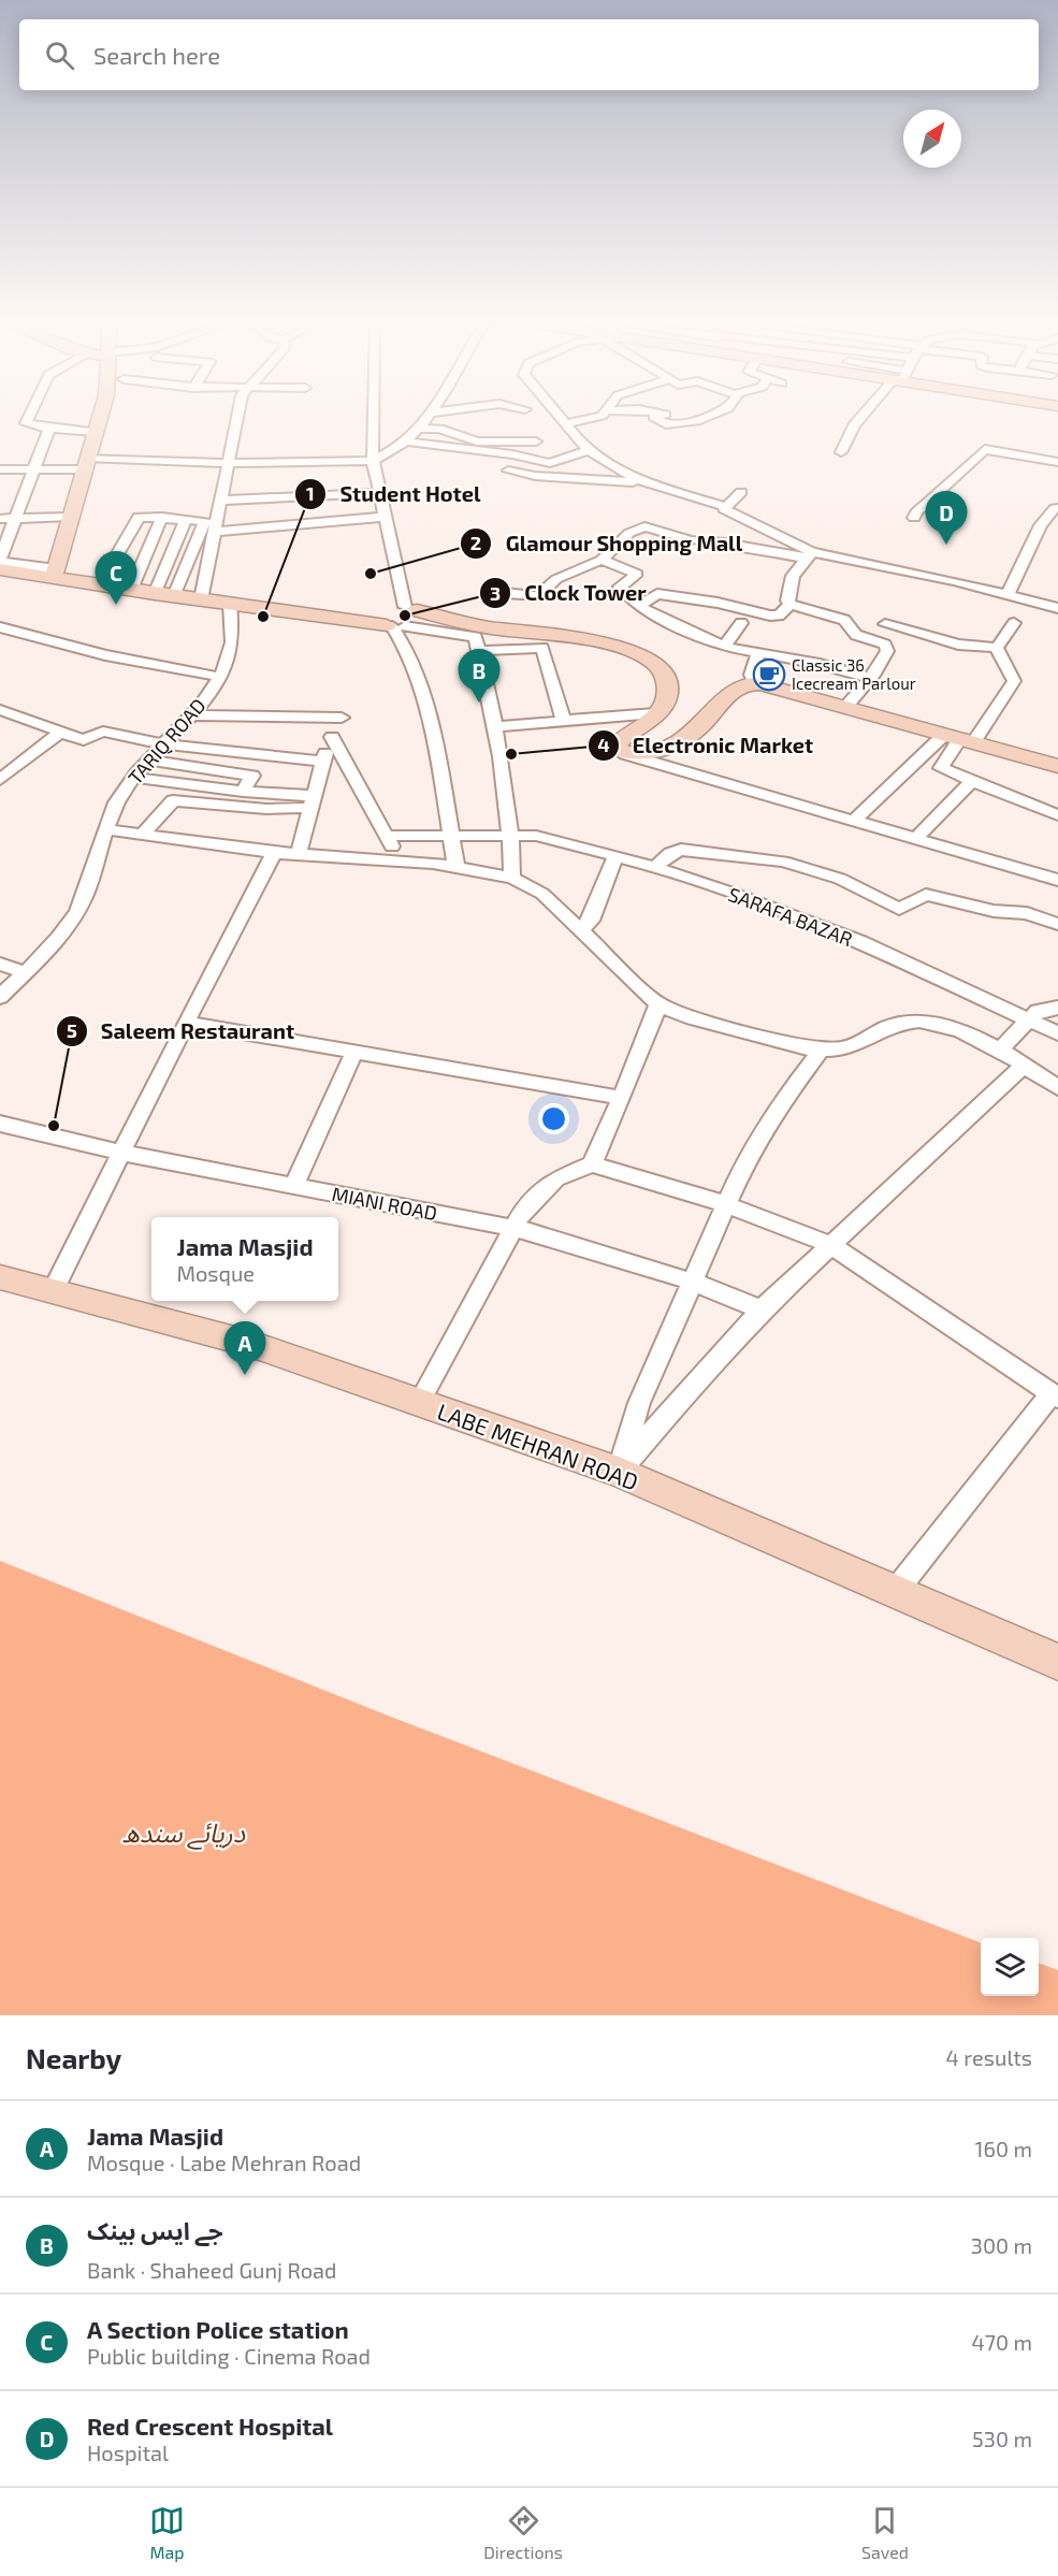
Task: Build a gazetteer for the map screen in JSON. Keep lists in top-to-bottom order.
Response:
{
  "streets": {
    "street": [
      "TARIQ ROAD",
      "SARAFA BAZAR",
      "MIANI ROAD",
      "LABE MEHRAN ROAD"
    ]
  },
  "water": ["دریائے سندھ"],
  "places": {
    "other": [
      "Glamour Shopping Mall",
      "Clock Tower",
      "Student Hotel",
      "Electronic Market",
      "Saleem Restaurant"
    ],
    "cafe": ["Classic 36 Icecream Parlour"]
  },
  "north": "top right",
  "page": {
    "search": "Search here",
    "pins": [
      "D",
      "C",
      "B",
      "A"
    ],
    "popup": ["Jama Masjid", "Mosque"],
    "heading": ["Nearby", "4 results"],
    "list": [
      {
        "mark": "A",
        "name": "Jama Masjid",
        "note": "Mosque · Labe Mehran Road",
        "value": "160 m"
      },
      {
        "mark": "B",
        "name": "جے ایس بینک",
        "note": "Bank · Shaheed Gunj Road",
        "value": "300 m"
      },
      {
        "mark": "C",
        "name": "A Section Police station",
        "note": "Public building · Cinema Road",
        "value": "470 m"
      },
      {
        "mark": "D",
        "name": "Red Crescent Hospital",
        "note": "Hospital",
        "value": "530 m"
      }
    ],
    "nav": ["Map", "Directions", "Saved"]
  }
}
